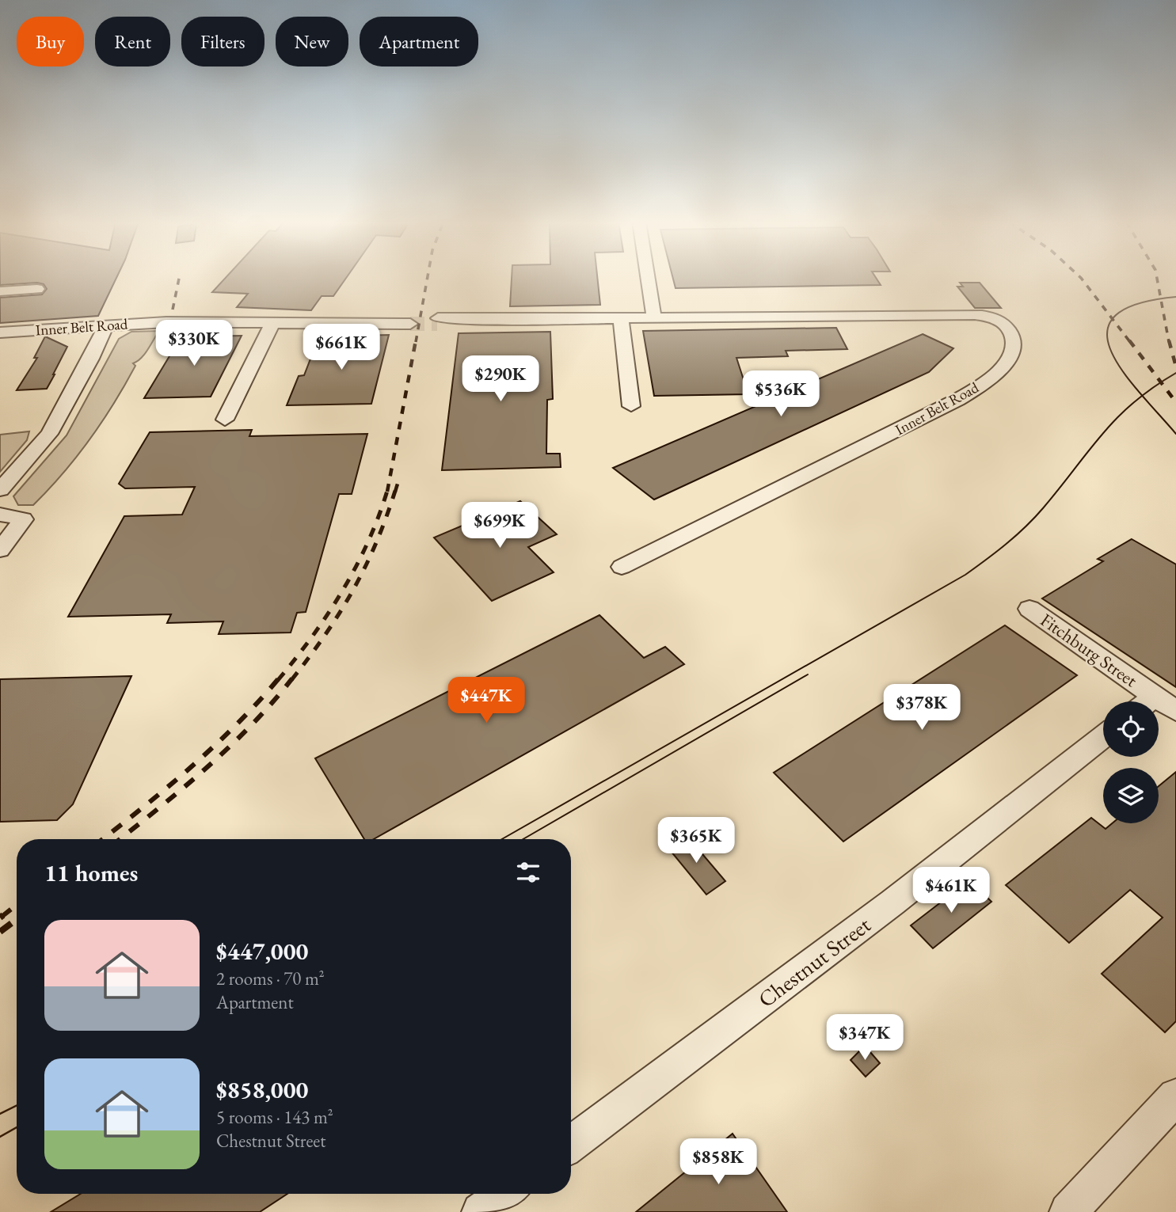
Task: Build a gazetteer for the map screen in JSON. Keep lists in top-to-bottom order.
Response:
{
  "streets": {
    "street": ["Inner Belt Road", "Fitchburg Street", "Chestnut Street"]
  },
  "page": {
    "chip": [
      "Buy",
      "Rent",
      "Filters",
      "New",
      "Apartment"
    ],
    "price": [
      "$330K",
      "$661K",
      "$290K",
      "$536K",
      "$699K",
      "$447K",
      "$378K",
      "$365K",
      "$461K",
      "$347K",
      "$858K"
    ],
    "heading": "11 homes",
    "list": [
      {
        "name": "$447,000",
        "note": "2 rooms · 70 m² · Apartment"
      },
      {
        "name": "$858,000",
        "note": "5 rooms · 143 m² · Chestnut Street"
      }
    ]
  }
}
